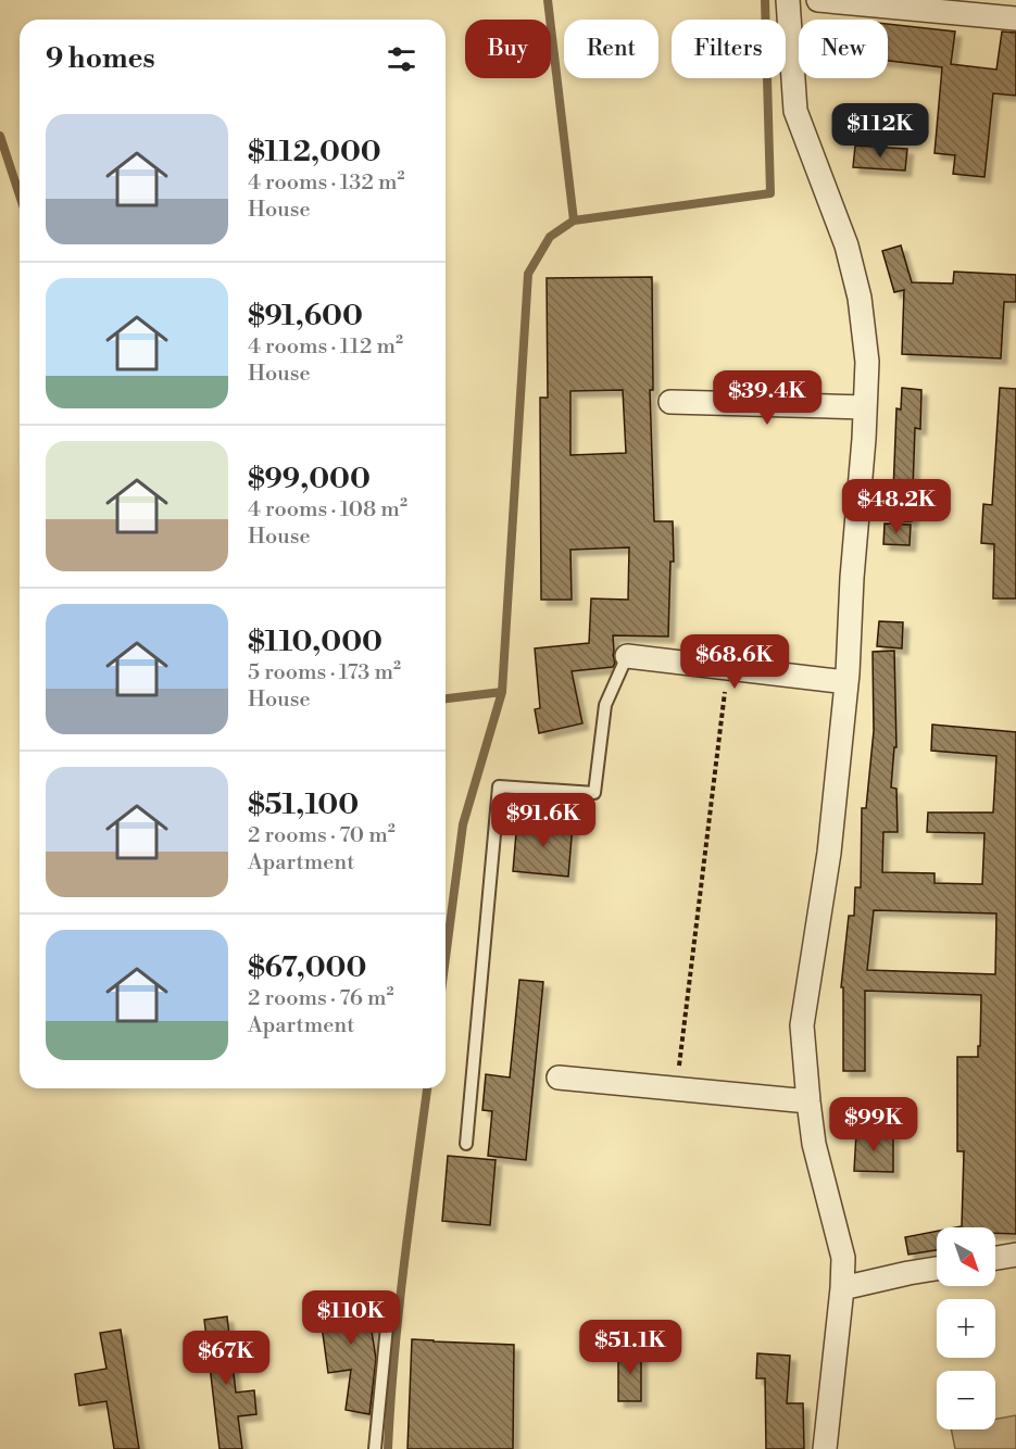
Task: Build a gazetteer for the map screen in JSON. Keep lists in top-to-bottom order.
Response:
{
  "north": "bottom right",
  "page": {
    "chip": [
      "Buy",
      "Rent",
      "Filters",
      "New"
    ],
    "heading": "9 homes",
    "list": [
      {
        "name": "$112,000",
        "note": "4 rooms · 132 m² · House"
      },
      {
        "name": "$91,600",
        "note": "4 rooms · 112 m² · House"
      },
      {
        "name": "$99,000",
        "note": "4 rooms · 108 m² · House"
      },
      {
        "name": "$110,000",
        "note": "5 rooms · 173 m² · House"
      },
      {
        "name": "$51,100",
        "note": "2 rooms · 70 m² · Apartment"
      },
      {
        "name": "$67,000",
        "note": "2 rooms · 76 m² · Apartment"
      }
    ],
    "price": [
      "$112K",
      "$39.4K",
      "$48.2K",
      "$68.6K",
      "$91.6K",
      "$99K",
      "$110K",
      "$51.1K",
      "$67K"
    ],
    "map_buttons": ["+", "−"]
  }
}
